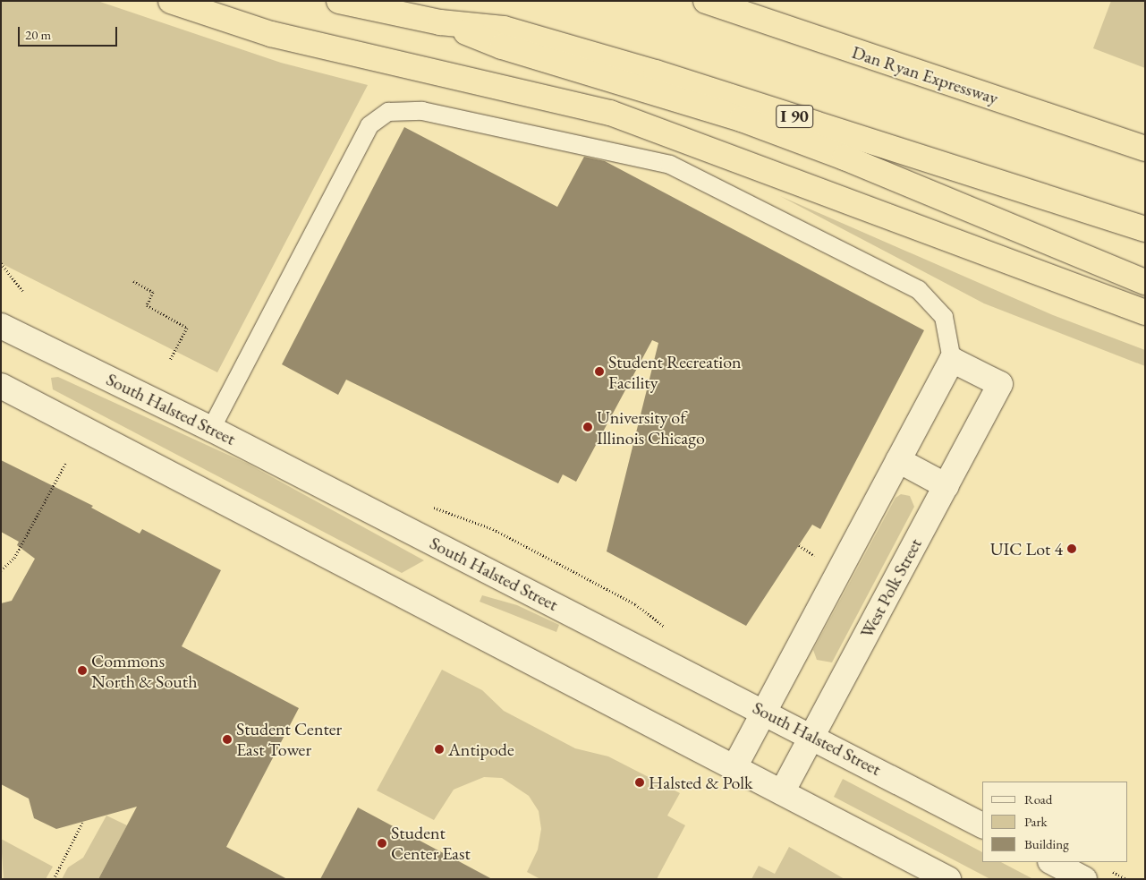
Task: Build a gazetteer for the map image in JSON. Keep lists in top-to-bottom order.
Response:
{
  "streets": {
    "highway": ["Dan Ryan Expressway", "I 90"],
    "main road": ["South Halsted Street", "West Polk Street"]
  },
  "crossings": [
    ["South Halsted Street", "West Polk Street"]
  ],
  "places": [
    "Student Recreation Facility",
    "University of Illinois Chicago",
    "UIC Lot 4",
    "Commons North & South",
    "Student Center East Tower",
    "Antipode",
    "Halsted & Polk",
    "Student Center East"
  ],
  "legend": ["Road", "Park", "Building"],
  "scale_bar": "20 m"
}
